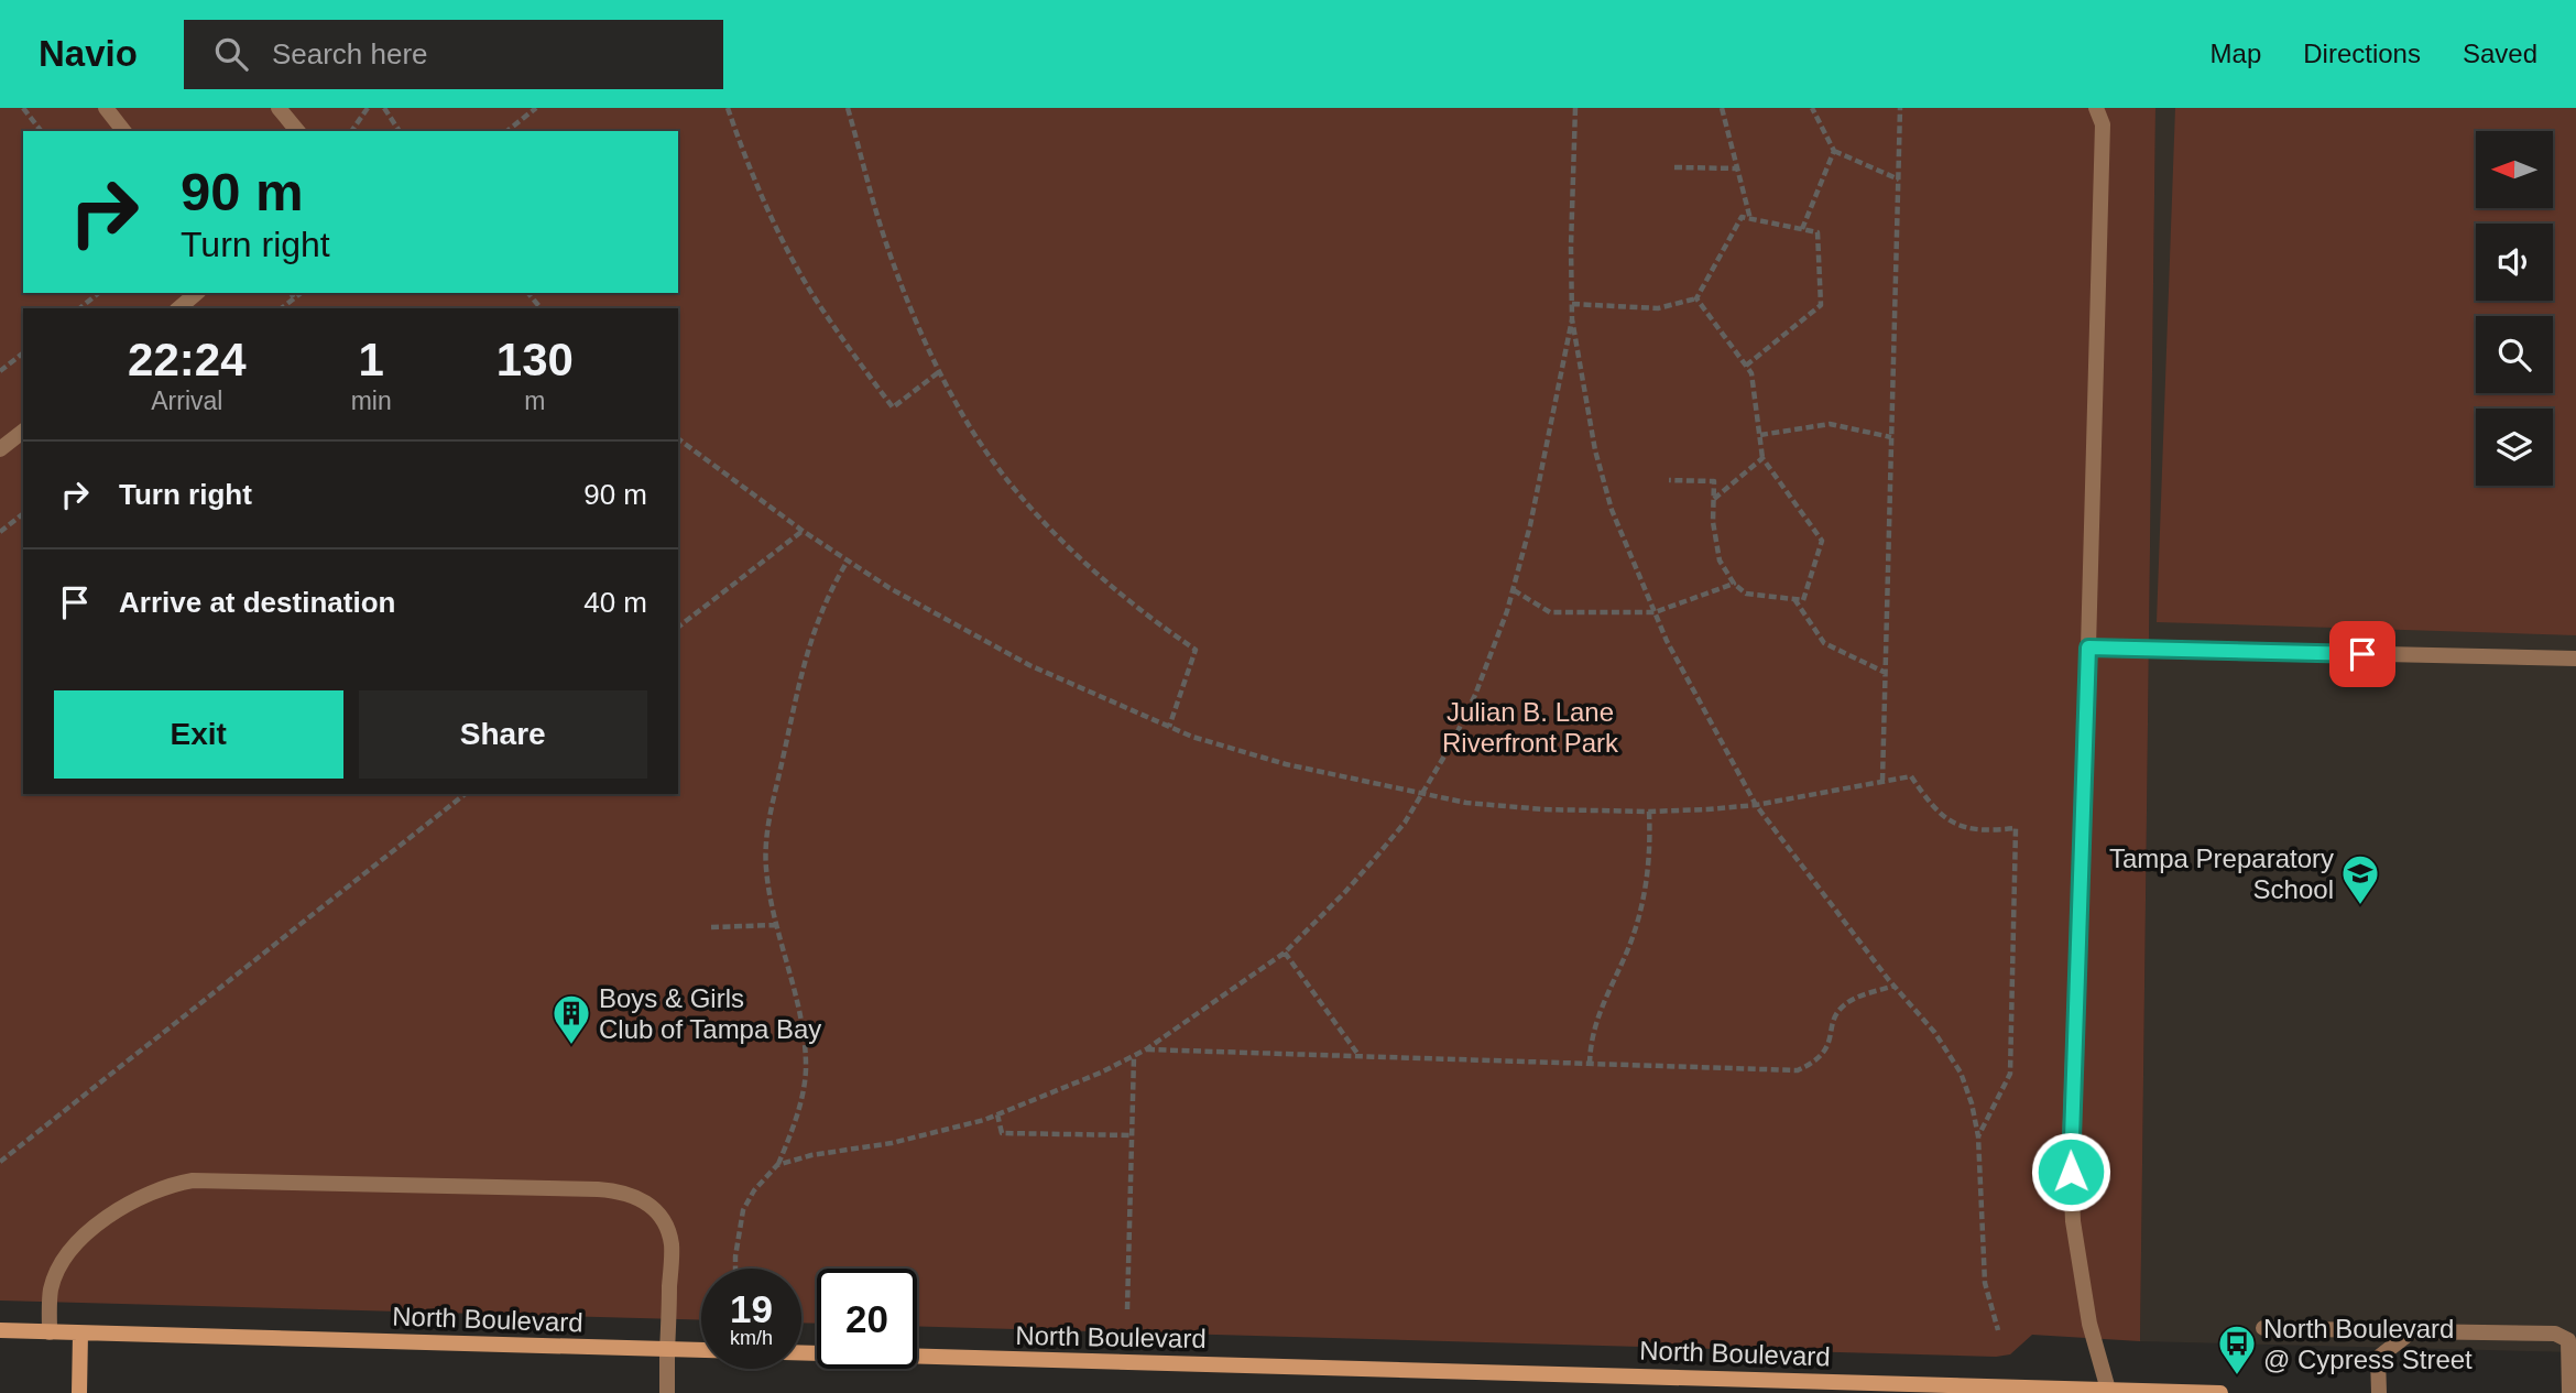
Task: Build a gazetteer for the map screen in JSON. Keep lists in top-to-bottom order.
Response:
{
  "streets": {
    "street": ["North Boulevard"]
  },
  "parks": ["Julian B. Lane Riverfront Park"],
  "places": {
    "school or university": ["Tampa Preparatory School"],
    "building": ["Boys & Girls Club of Tampa Bay"],
    "bus stop": ["North Boulevard @ Cypress Street"]
  },
  "north": "left",
  "page": {
    "header": "Navio",
    "search": "Search here",
    "nav": ["Map", "Directions", "Saved"],
    "turn": ["90 m", "Turn right"],
    "eta": [
      "22:24",
      "Arrival",
      "1",
      "min",
      "130",
      "m"
    ],
    "list": [
      {
        "name": "Turn right",
        "value": "90 m"
      },
      {
        "name": "Arrive at destination",
        "value": "40 m"
      }
    ],
    "buttons": ["Exit", "Share"],
    "speed": "19 km/h",
    "limit": "20"
  }
}
